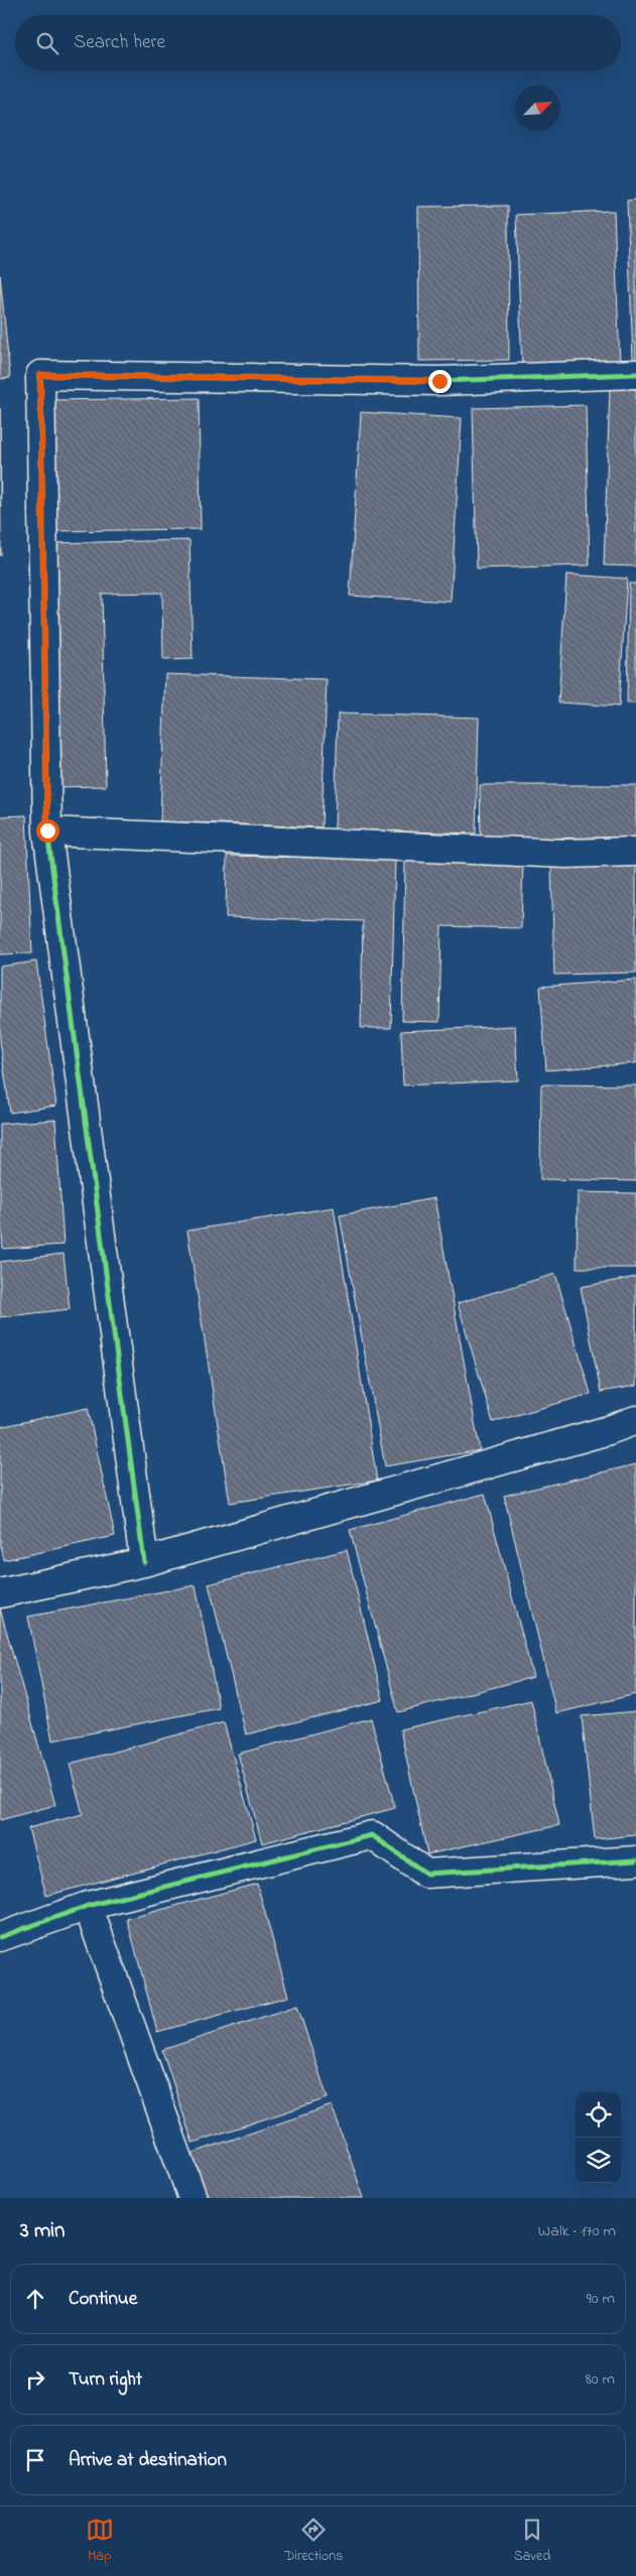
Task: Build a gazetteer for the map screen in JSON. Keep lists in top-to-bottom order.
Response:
{
  "north": "top right",
  "page": {
    "search": "Search here",
    "heading": ["3 min", "Walk · 170 m"],
    "list": [
      ["Continue", "90 m"],
      ["Turn right", "80 m"],
      "Arrive at destination"
    ],
    "nav": ["Map", "Directions", "Saved"]
  }
}
